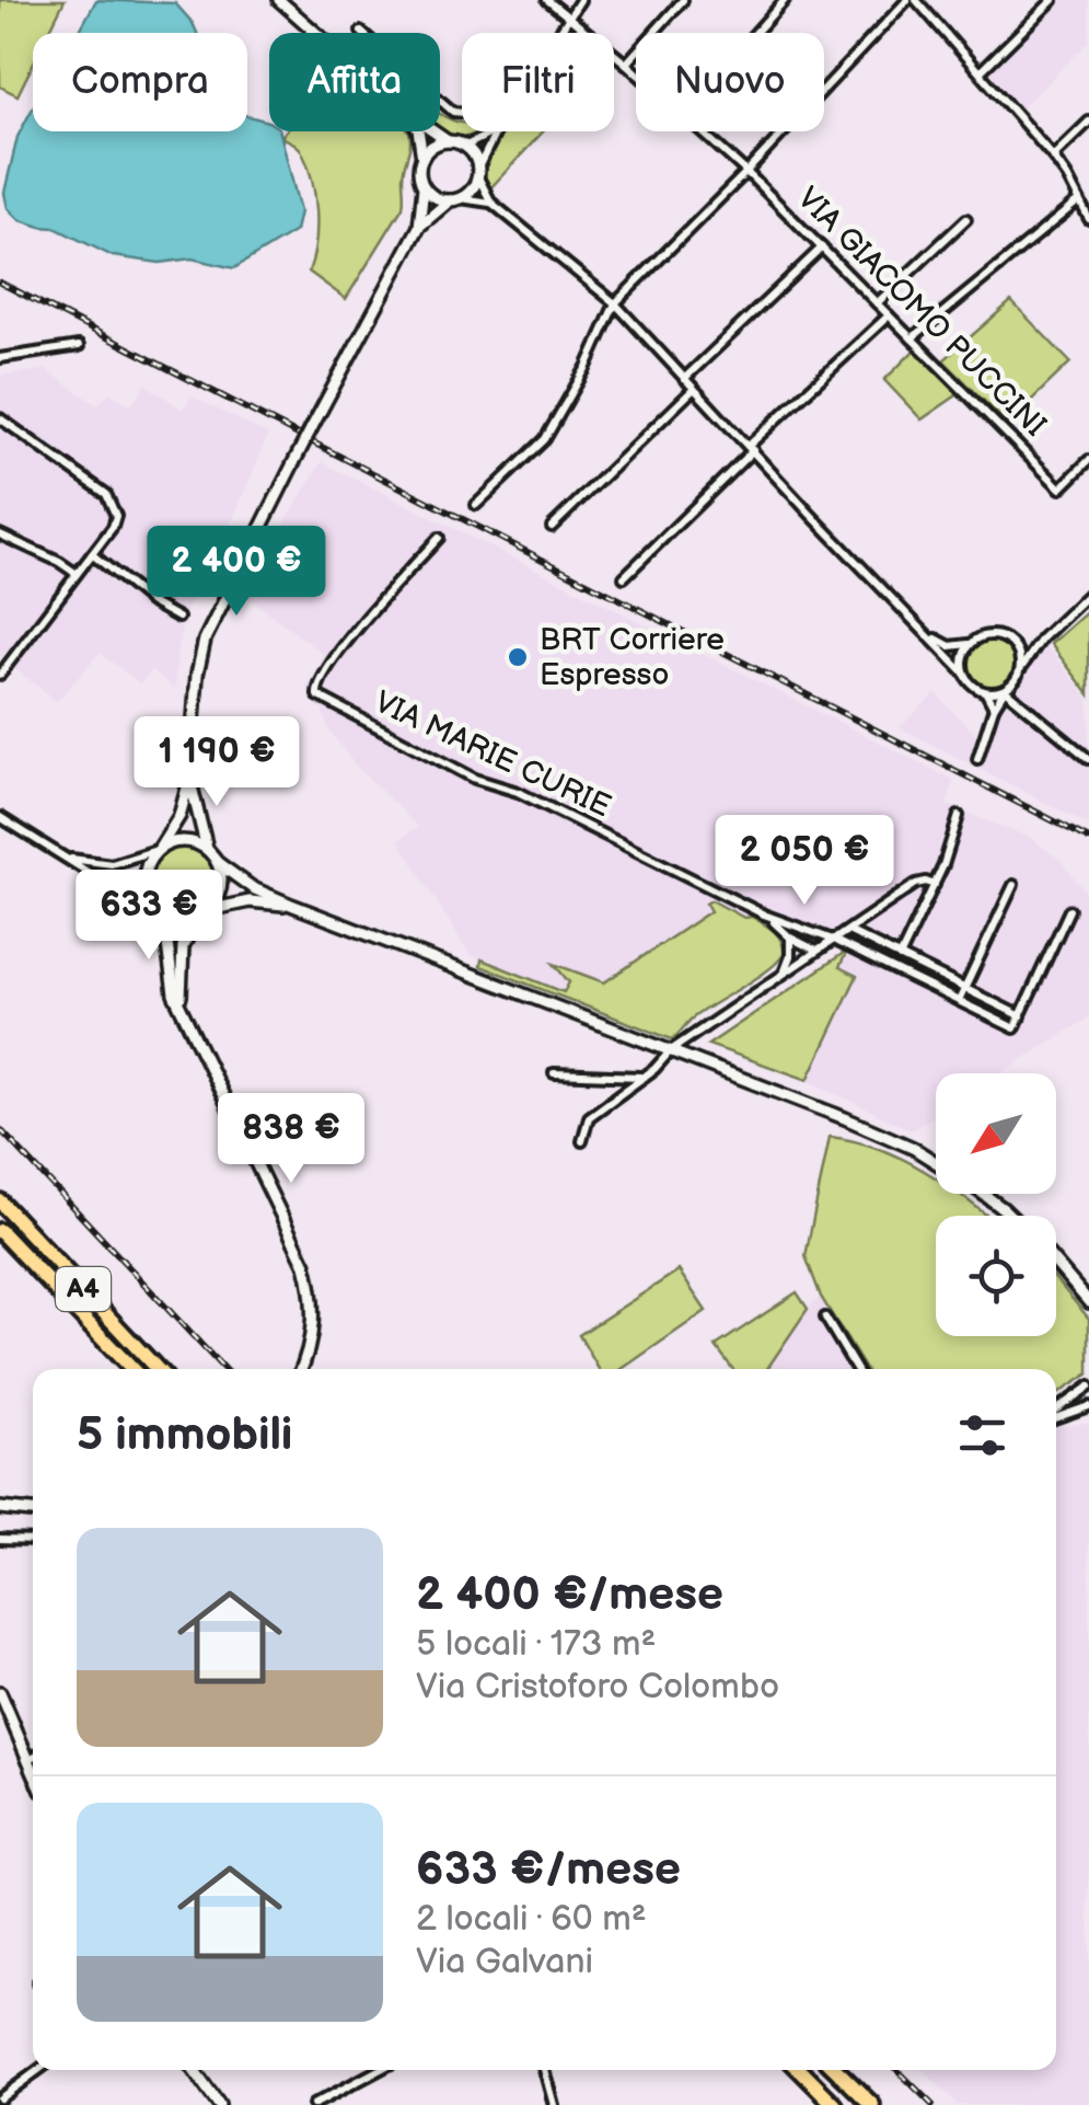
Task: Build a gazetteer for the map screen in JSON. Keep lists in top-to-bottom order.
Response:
{
  "streets": {
    "highway": ["A4"],
    "street": ["VIA GIACOMO PUCCINI", "VIA MARIE CURIE"]
  },
  "places": ["BRT Corriere Espresso"],
  "north": "bottom left",
  "page": {
    "chip": [
      "Compra",
      "Affitta",
      "Filtri",
      "Nuovo"
    ],
    "price": [
      "2 400 €",
      "1 190 €",
      "2 050 €",
      "633 €",
      "838 €"
    ],
    "heading": "5 immobili",
    "list": [
      {
        "name": "2 400 €/mese",
        "note": "5 locali · 173 m² · Via Cristoforo Colombo"
      },
      {
        "name": "633 €/mese",
        "note": "2 locali · 60 m² · Via Galvani"
      }
    ]
  }
}
